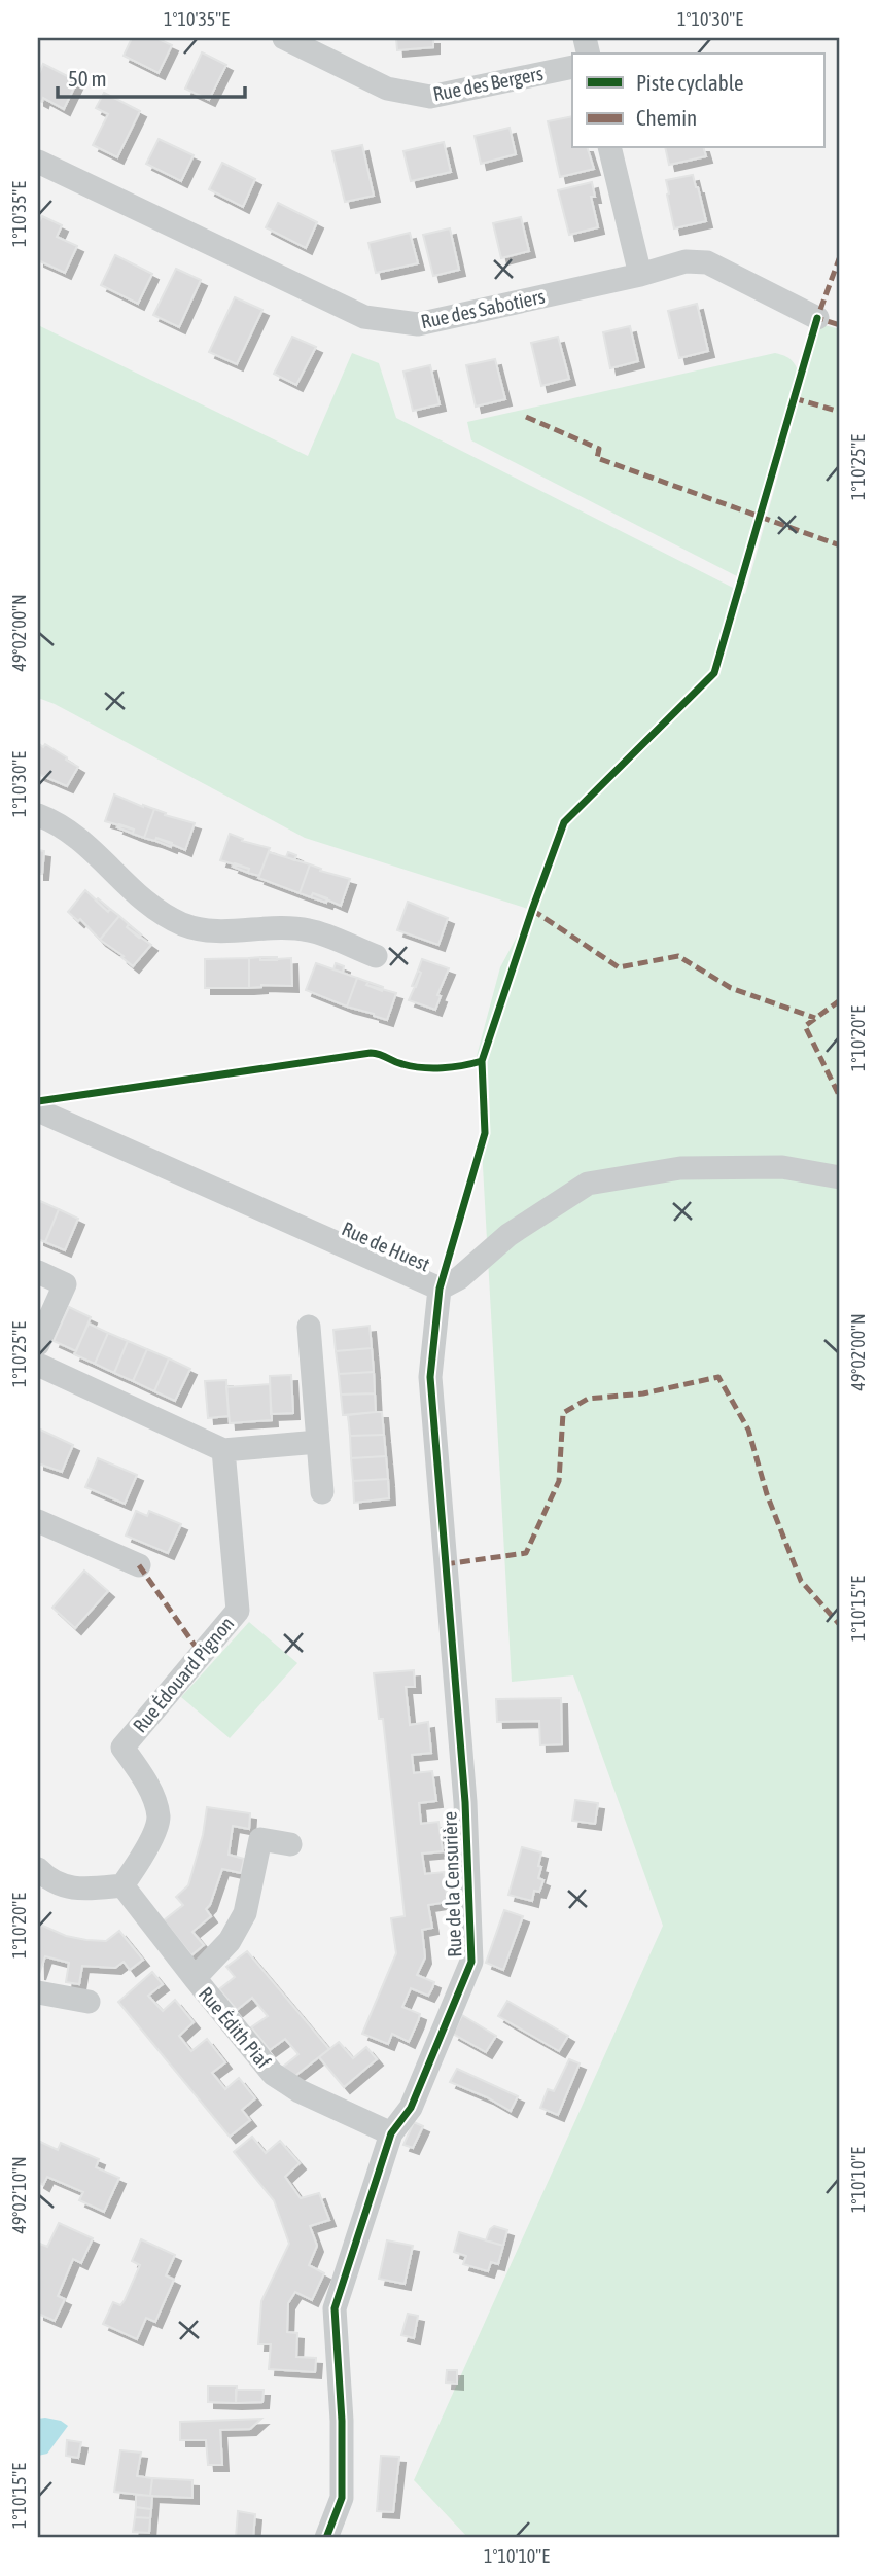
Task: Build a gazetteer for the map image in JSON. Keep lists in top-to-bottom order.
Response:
{
  "streets": {
    "street": [
      "Rue des Bergers",
      "Rue des Sabotiers",
      "Rue de Huest",
      "Rue Édouard Pignon",
      "Rue de la Censurière",
      "Rue Édith Piaf"
    ]
  },
  "crossings": [
    ["Rue de Huest", "Rue de la Censurière"],
    ["Rue Édouard Pignon", "Rue Édith Piaf"],
    ["Rue de la Censurière", "Rue Édith Piaf"]
  ],
  "legend": ["Piste cyclable", "Chemin"],
  "scale_bar": "50 m",
  "coordinates": [
    "1°10'35\"E",
    "1°10'30\"E",
    "1°10'25\"E",
    "49°02'00\"N",
    "1°10'20\"E",
    "1°10'15\"E",
    "1°10'10\"E",
    "49°02'10\"N"
  ]
}
